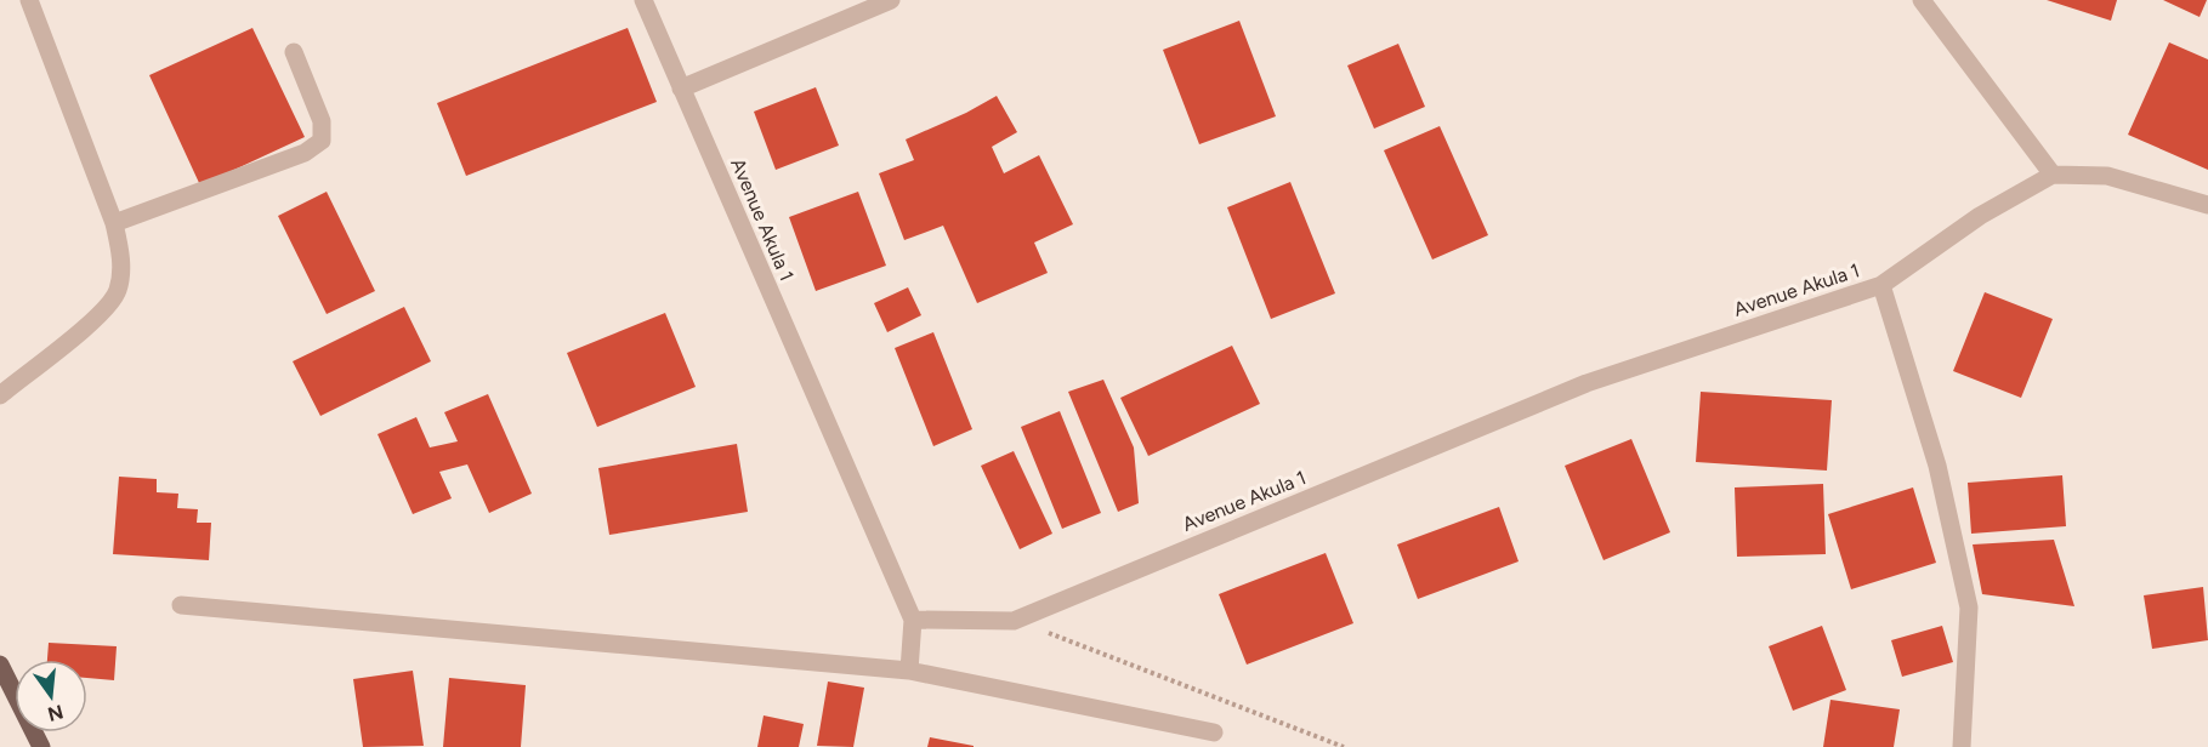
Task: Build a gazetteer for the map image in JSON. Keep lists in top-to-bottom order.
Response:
{
  "streets": {
    "street": ["Avenue Akula 1"]
  },
  "north": "bottom"
}
